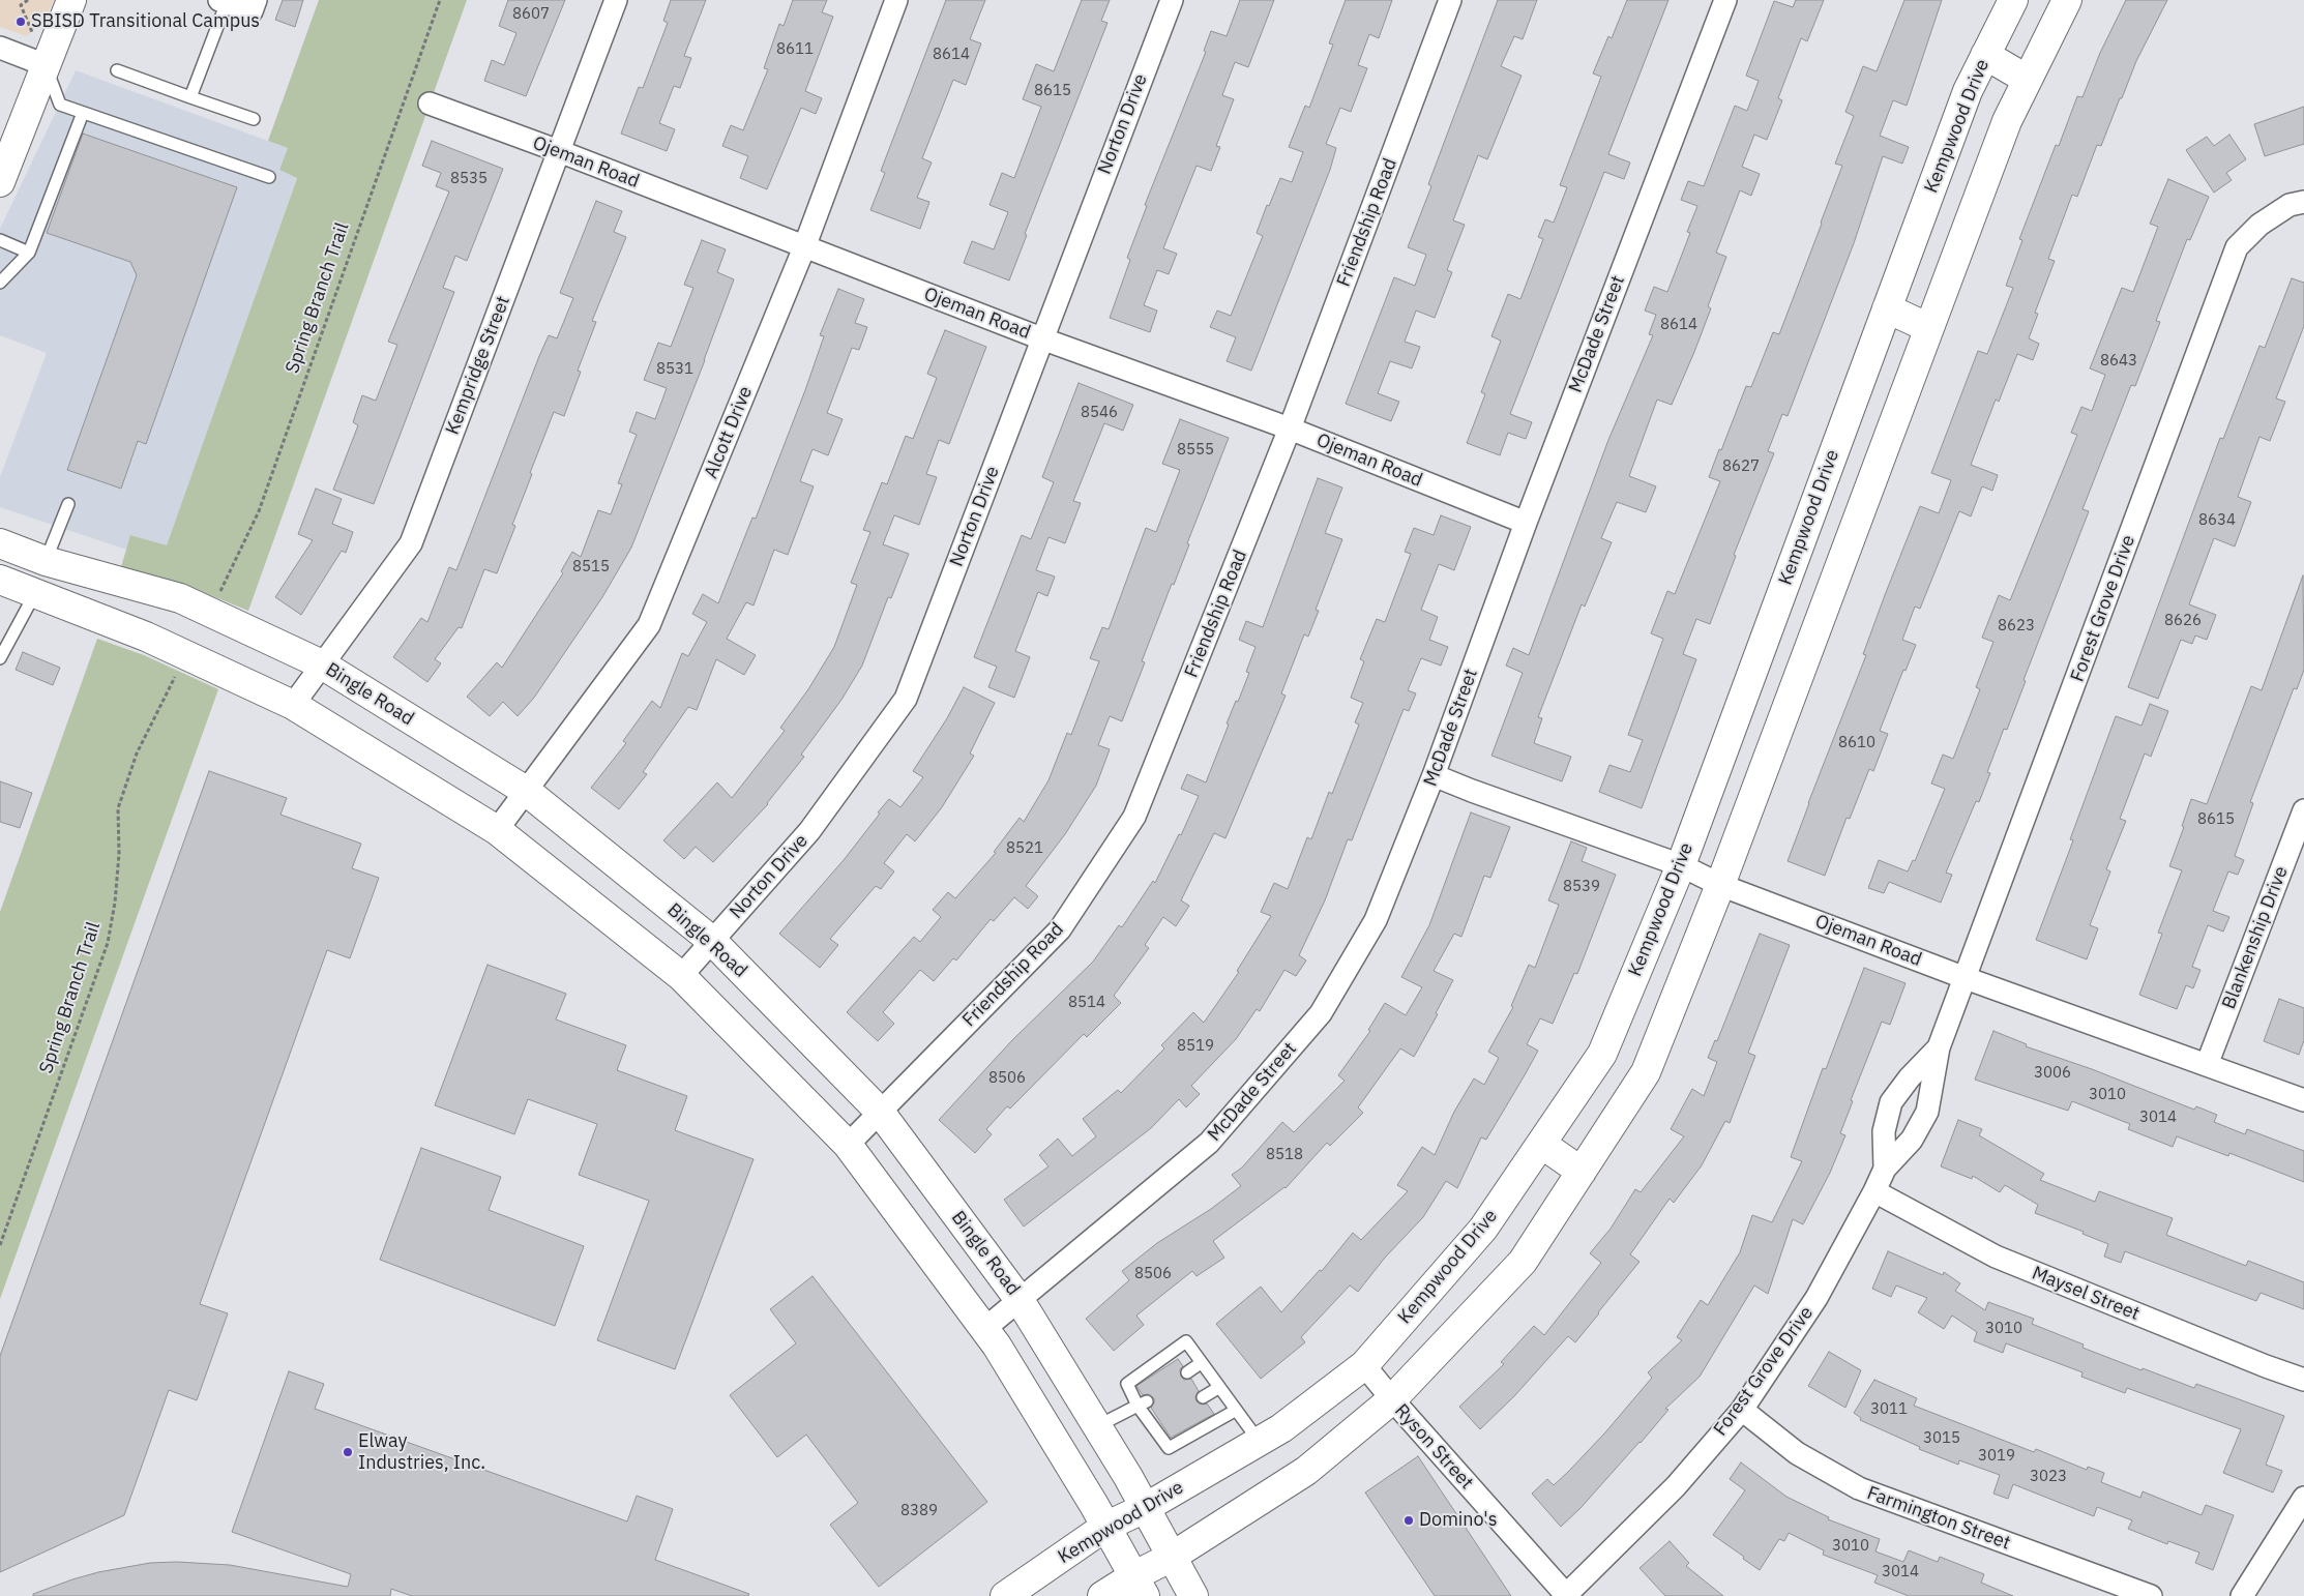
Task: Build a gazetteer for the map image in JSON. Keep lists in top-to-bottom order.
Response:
{
  "streets": {
    "main road": ["Kempwood Drive", "Bingle Road"],
    "street": [
      "Norton Drive",
      "Ojeman Road",
      "Friendship Road",
      "McDade Street",
      "Kempridge Street",
      "Alcott Drive",
      "Forest Grove Drive",
      "Blankenship Drive",
      "Maysel Street",
      "Ryson Street",
      "Farmington Street"
    ],
    "path": ["Spring Branch Trail"]
  },
  "crossings": [
    ["Norton Drive", "Ojeman Road"],
    ["Norton Drive", "Bingle Road"],
    ["Kempwood Drive", "Ojeman Road"],
    ["Kempwood Drive", "Bingle Road"],
    ["Kempwood Drive", "Ryson Street"],
    ["Ojeman Road", "Friendship Road"],
    ["Ojeman Road", "McDade Street"],
    ["Ojeman Road", "Kempridge Street"],
    ["Ojeman Road", "Alcott Drive"],
    ["Ojeman Road", "Forest Grove Drive"],
    ["Ojeman Road", "Blankenship Drive"],
    ["Friendship Road", "Bingle Road"],
    ["McDade Street", "Bingle Road"],
    ["Kempridge Street", "Bingle Road"],
    ["Alcott Drive", "Bingle Road"],
    ["Forest Grove Drive", "Maysel Street"],
    ["Forest Grove Drive", "Ryson Street"],
    ["Forest Grove Drive", "Farmington Street"]
  ],
  "places": ["SBISD Transitional Campus", "Elway Industries, Inc.", "Domino's"],
  "house_numbers": [
    "8607",
    "8611",
    "8614",
    "8615",
    "8535",
    "8614",
    "8643",
    "8531",
    "8546",
    "8555",
    "8627",
    "8634",
    "8515",
    "8626",
    "8623",
    "8610",
    "8615",
    "8521",
    "8539",
    "8514",
    "8519",
    "3006",
    "8506",
    "3010",
    "3014",
    "8518",
    "8506",
    "3010",
    "3011",
    "3015",
    "3019",
    "3023",
    "8389",
    "3010",
    "3014"
  ]
}
